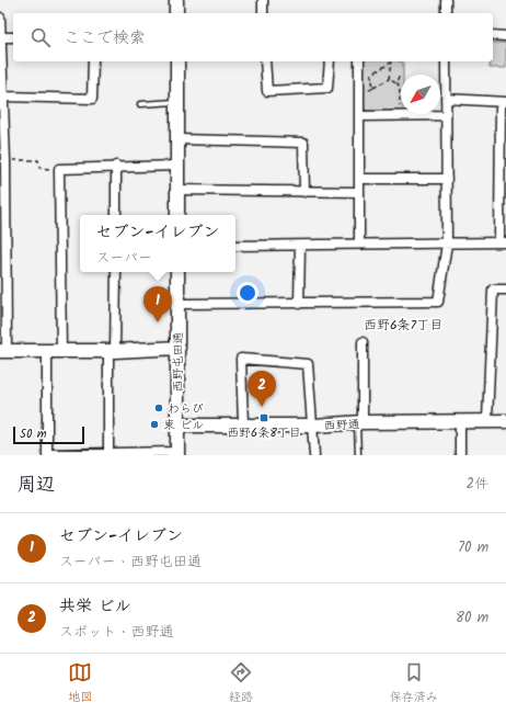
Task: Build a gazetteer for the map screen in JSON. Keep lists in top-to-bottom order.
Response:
{
  "streets": {
    "street": ["西野屯田通", "西野通"]
  },
  "crossings": [
    ["西野屯田通", "西野通"]
  ],
  "districts": ["西野6条7丁目"],
  "places": {
    "other": ["わらび", "東 ビル"],
    "transit": ["西野6条8丁目"]
  },
  "scale_bar": "50 m",
  "north": "bottom left",
  "page": {
    "search": "ここで検索",
    "popup": ["セブン-イレブン", "スーパー"],
    "pins": ["1", "2"],
    "scale": "50 m",
    "heading": ["周辺", "2件"],
    "list": [
      {
        "mark": "1",
        "name": "セブン-イレブン",
        "note": "スーパー · 西野屯田通",
        "value": "70 m"
      },
      {
        "mark": "2",
        "name": "共栄 ビル",
        "note": "スポット · 西野通",
        "value": "80 m"
      }
    ],
    "nav": ["地図", "経路", "保存済み"]
  }
}
